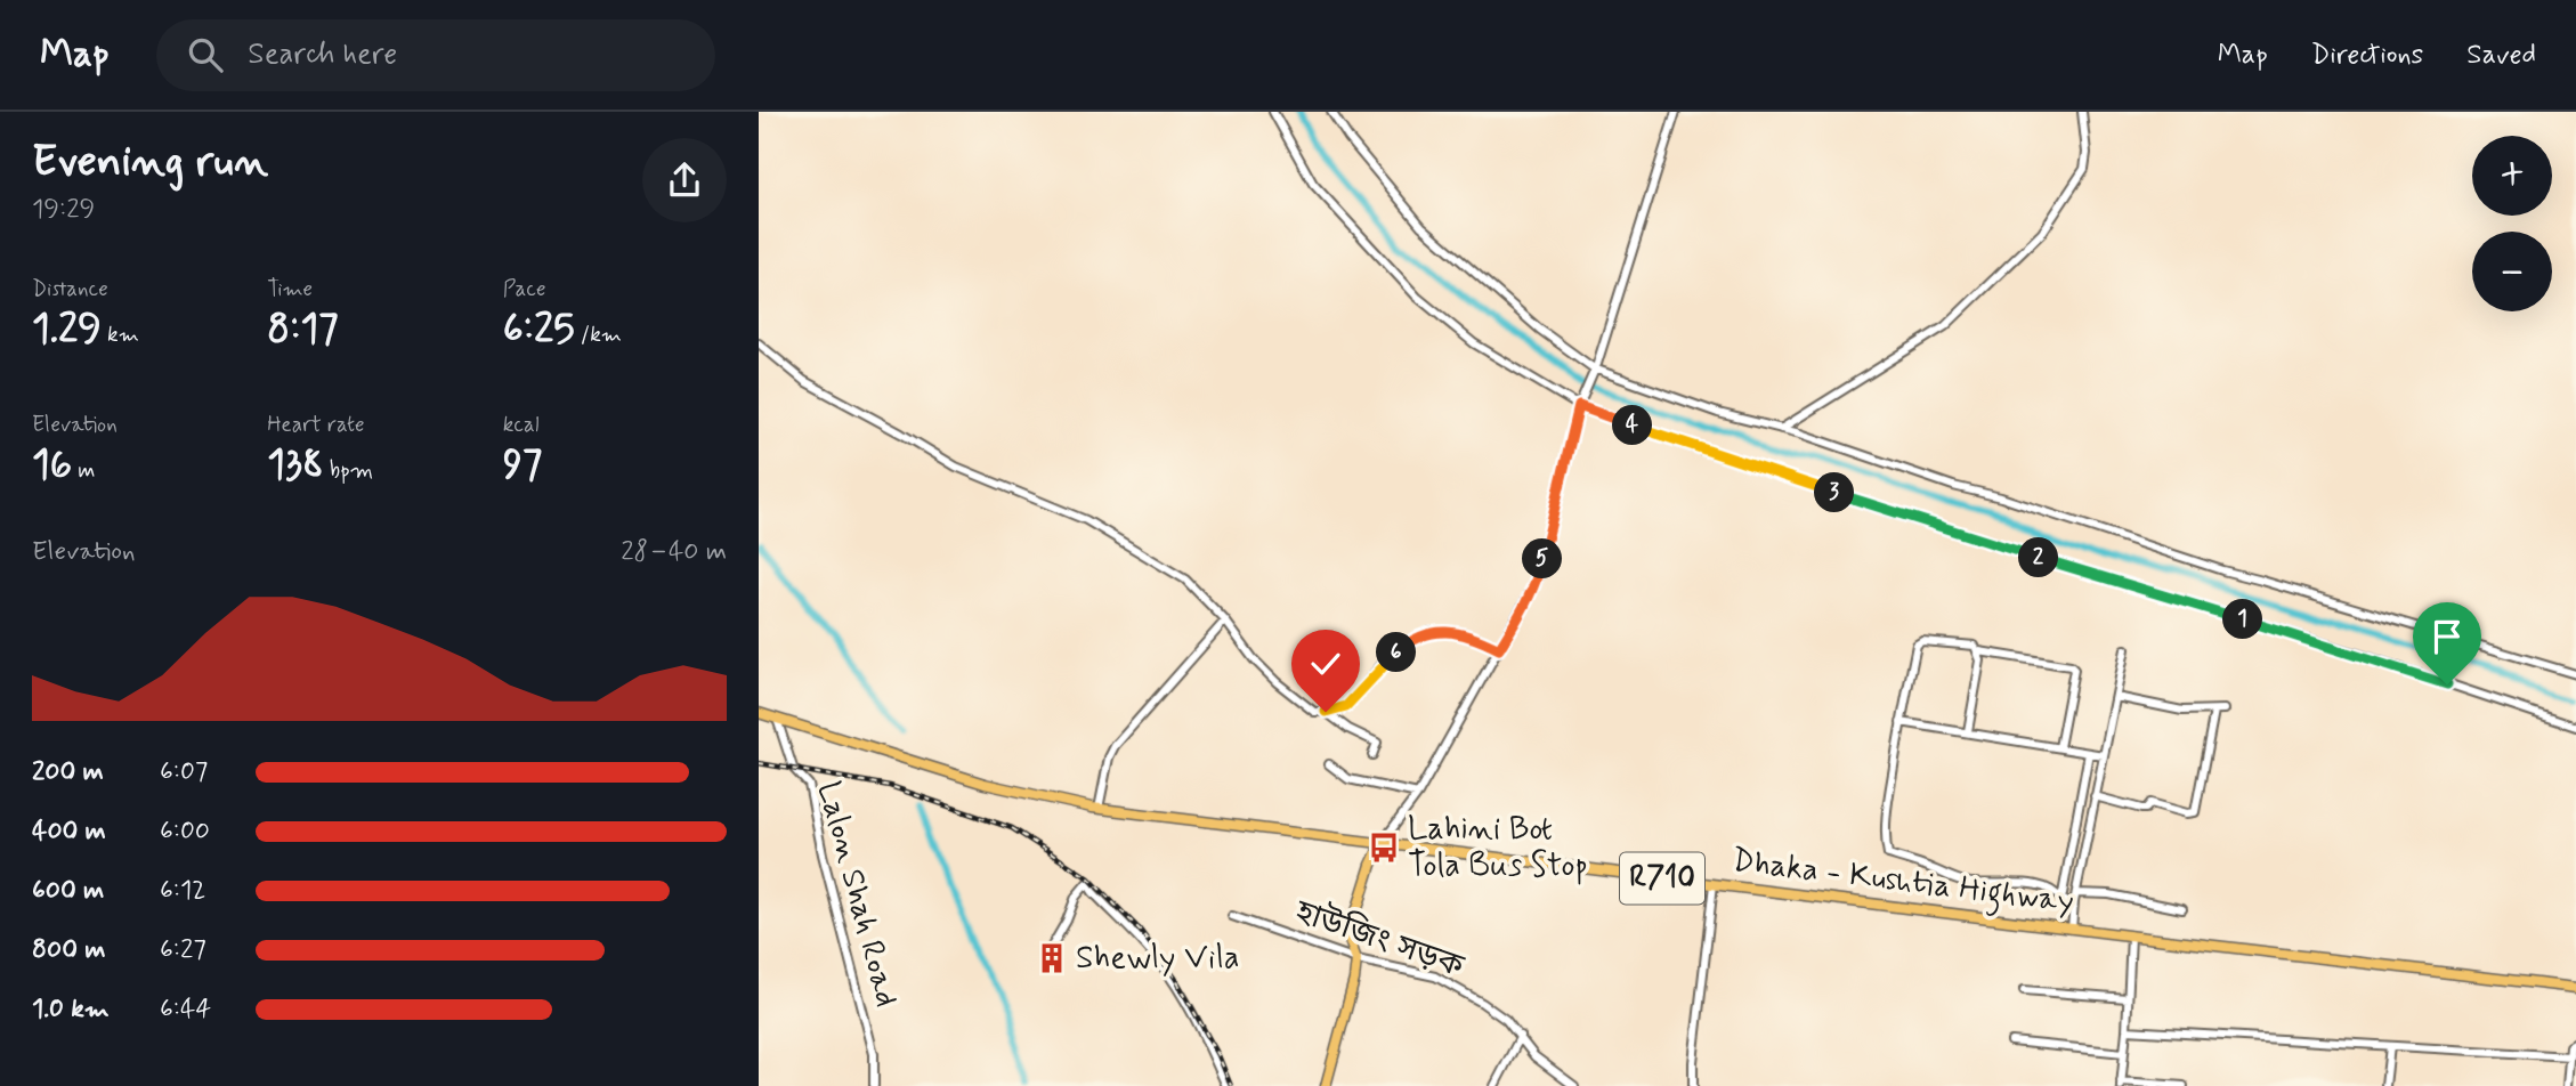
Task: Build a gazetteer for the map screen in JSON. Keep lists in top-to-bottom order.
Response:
{
  "streets": {
    "main road": ["R710", "Dhaka - Kushtia Highway"],
    "street": ["Lalon Shah Road", "হাউজিং সড়ক"]
  },
  "crossings": [
    ["Dhaka - Kushtia Highway", "Lalon Shah Road"]
  ],
  "places": {
    "bus stop": ["Lahini Bot Tola Bus Stop"],
    "building": ["Shewly Vila"]
  },
  "page": {
    "header": "Map",
    "search": "Search here",
    "nav": ["Map", "Directions", "Saved"],
    "heading": ["Evening run", "19:29"],
    "map_buttons": ["+", "−"],
    "stats": [
      ["Distance", "1.29 km"],
      ["Time", "8:17"],
      ["Pace", "6:25 /km"],
      ["Elevation", "16 m"],
      ["Heart rate", "138 bpm"],
      ["kcal", "97"]
    ],
    "pins": [
      "4",
      "3",
      "2",
      "5",
      "1",
      "6"
    ],
    "chart": ["Elevation", "28–40 m"],
    "list": [
      {
        "name": "200 m",
        "note": "6:07"
      },
      {
        "name": "400 m",
        "note": "6:00"
      },
      {
        "name": "600 m",
        "note": "6:12"
      },
      {
        "name": "800 m",
        "note": "6:27"
      },
      {
        "name": "1.0 km",
        "note": "6:44"
      }
    ]
  }
}
